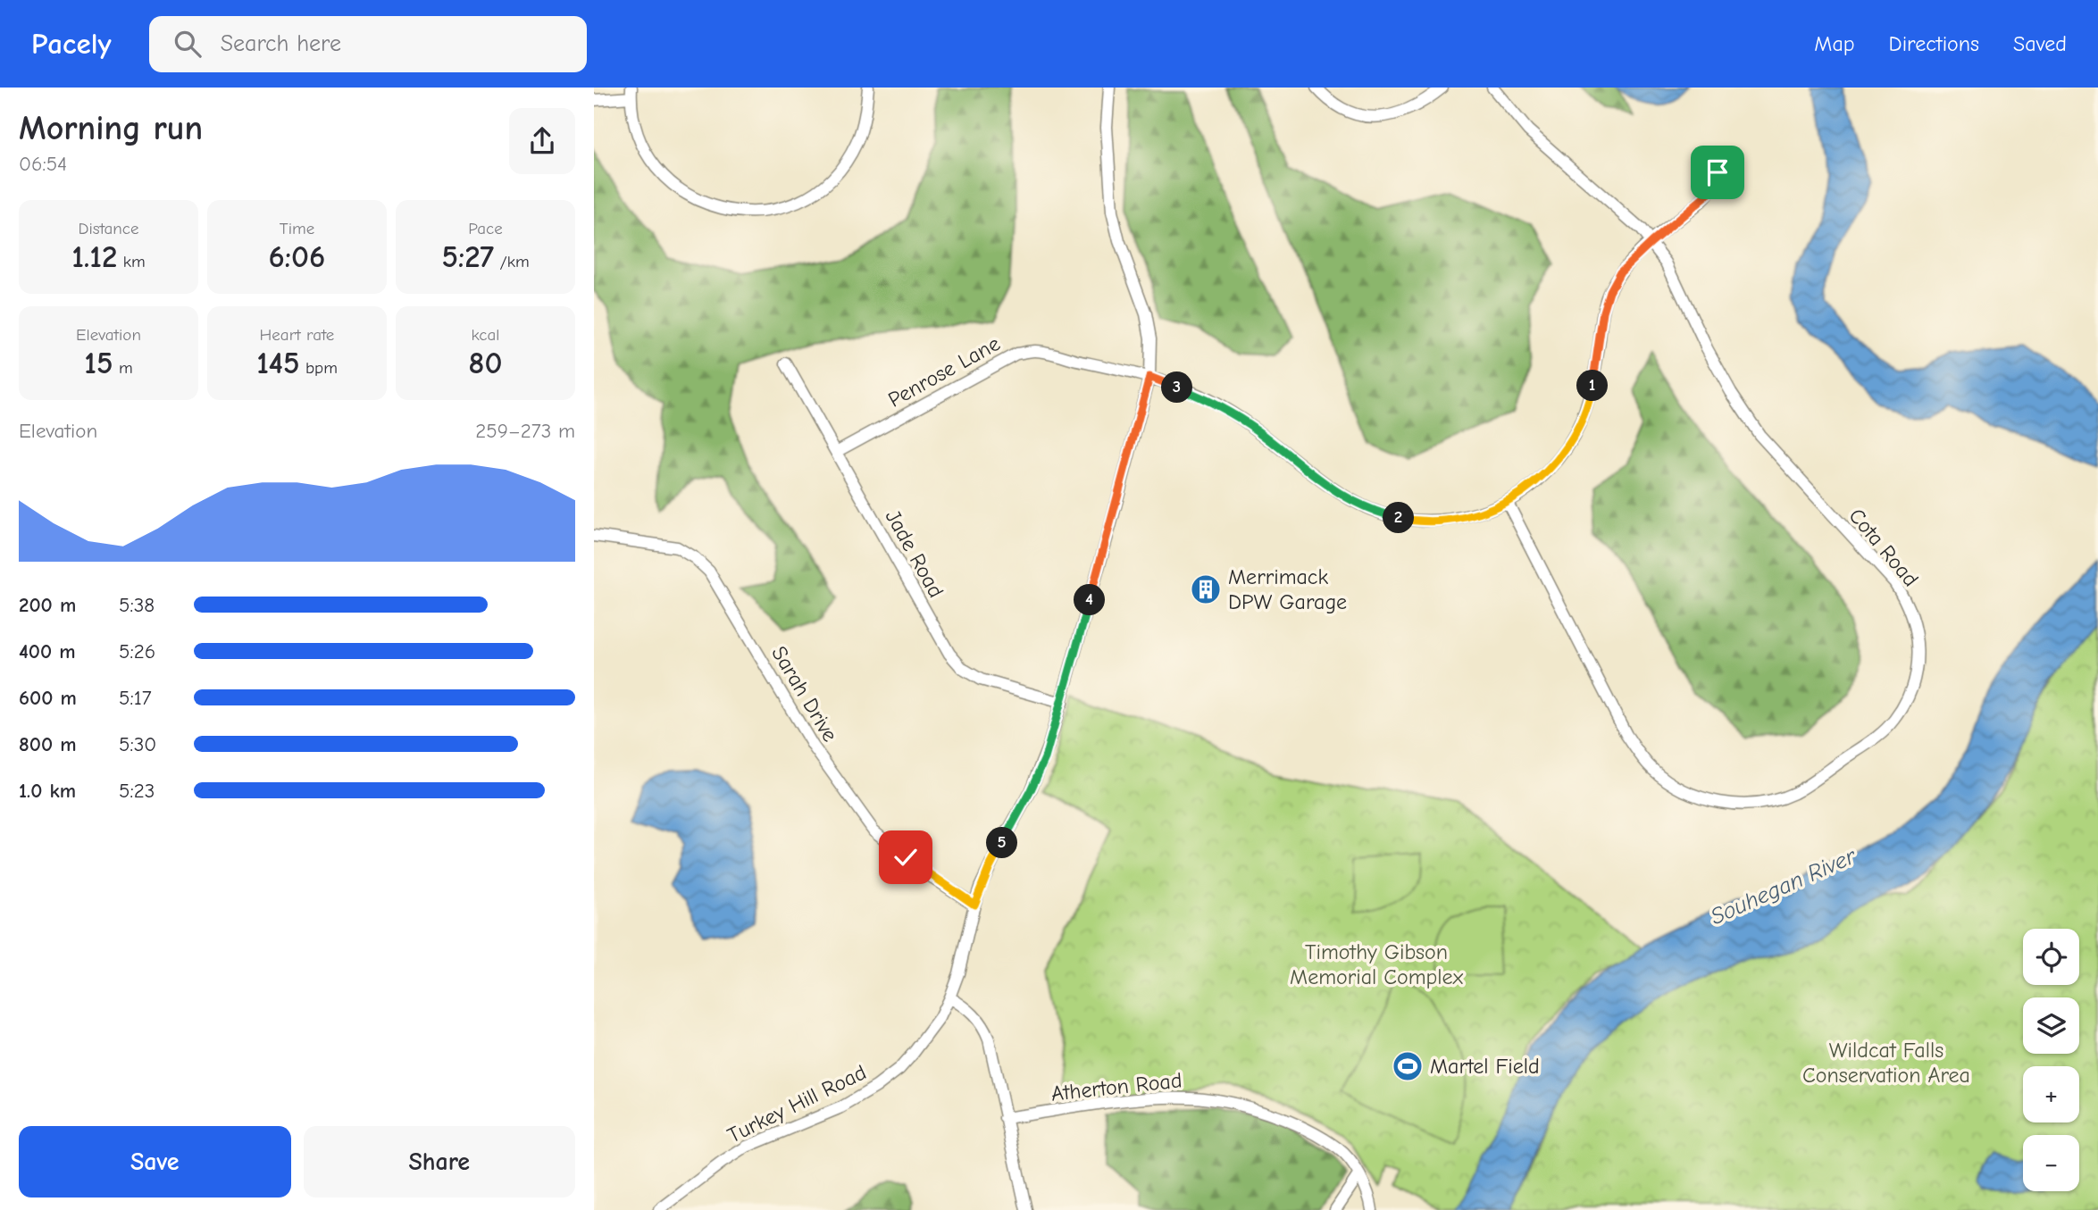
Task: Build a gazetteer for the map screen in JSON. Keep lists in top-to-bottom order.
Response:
{
  "streets": {
    "street": [
      "Penrose Lane",
      "Cota Road",
      "Jade Road",
      "Sarah Drive",
      "Atherton Road",
      "Turkey Hill Road"
    ]
  },
  "crossings": [
    ["Penrose Lane", "Cota Road"],
    ["Penrose Lane", "Jade Road"],
    ["Penrose Lane", "Turkey Hill Road"],
    ["Jade Road", "Turkey Hill Road"],
    ["Sarah Drive", "Turkey Hill Road"]
  ],
  "water": ["Souhegan River"],
  "parks": ["Timothy Gibson Memorial Complex", "Wildcat Falls Conservation Area"],
  "places": {
    "building": ["Merrimack DPW Garage"],
    "sports": ["Martel Field"]
  },
  "page": {
    "header": "Pacely",
    "search": "Search here",
    "nav": ["Map", "Directions", "Saved"],
    "heading": ["Morning run", "06:54"],
    "stats": [
      ["Distance", "1.12 km"],
      ["Time", "6:06"],
      ["Pace", "5:27 /km"],
      ["Elevation", "15 m"],
      ["Heart rate", "145 bpm"],
      ["kcal", "80"]
    ],
    "pins": [
      "1",
      "3",
      "2",
      "4",
      "5"
    ],
    "chart": ["Elevation", "259–273 m"],
    "list": [
      {
        "name": "200 m",
        "note": "5:38"
      },
      {
        "name": "400 m",
        "note": "5:26"
      },
      {
        "name": "600 m",
        "note": "5:17"
      },
      {
        "name": "800 m",
        "note": "5:30"
      },
      {
        "name": "1.0 km",
        "note": "5:23"
      }
    ],
    "map_buttons": ["+", "−"],
    "buttons": ["Save", "Share"]
  }
}
